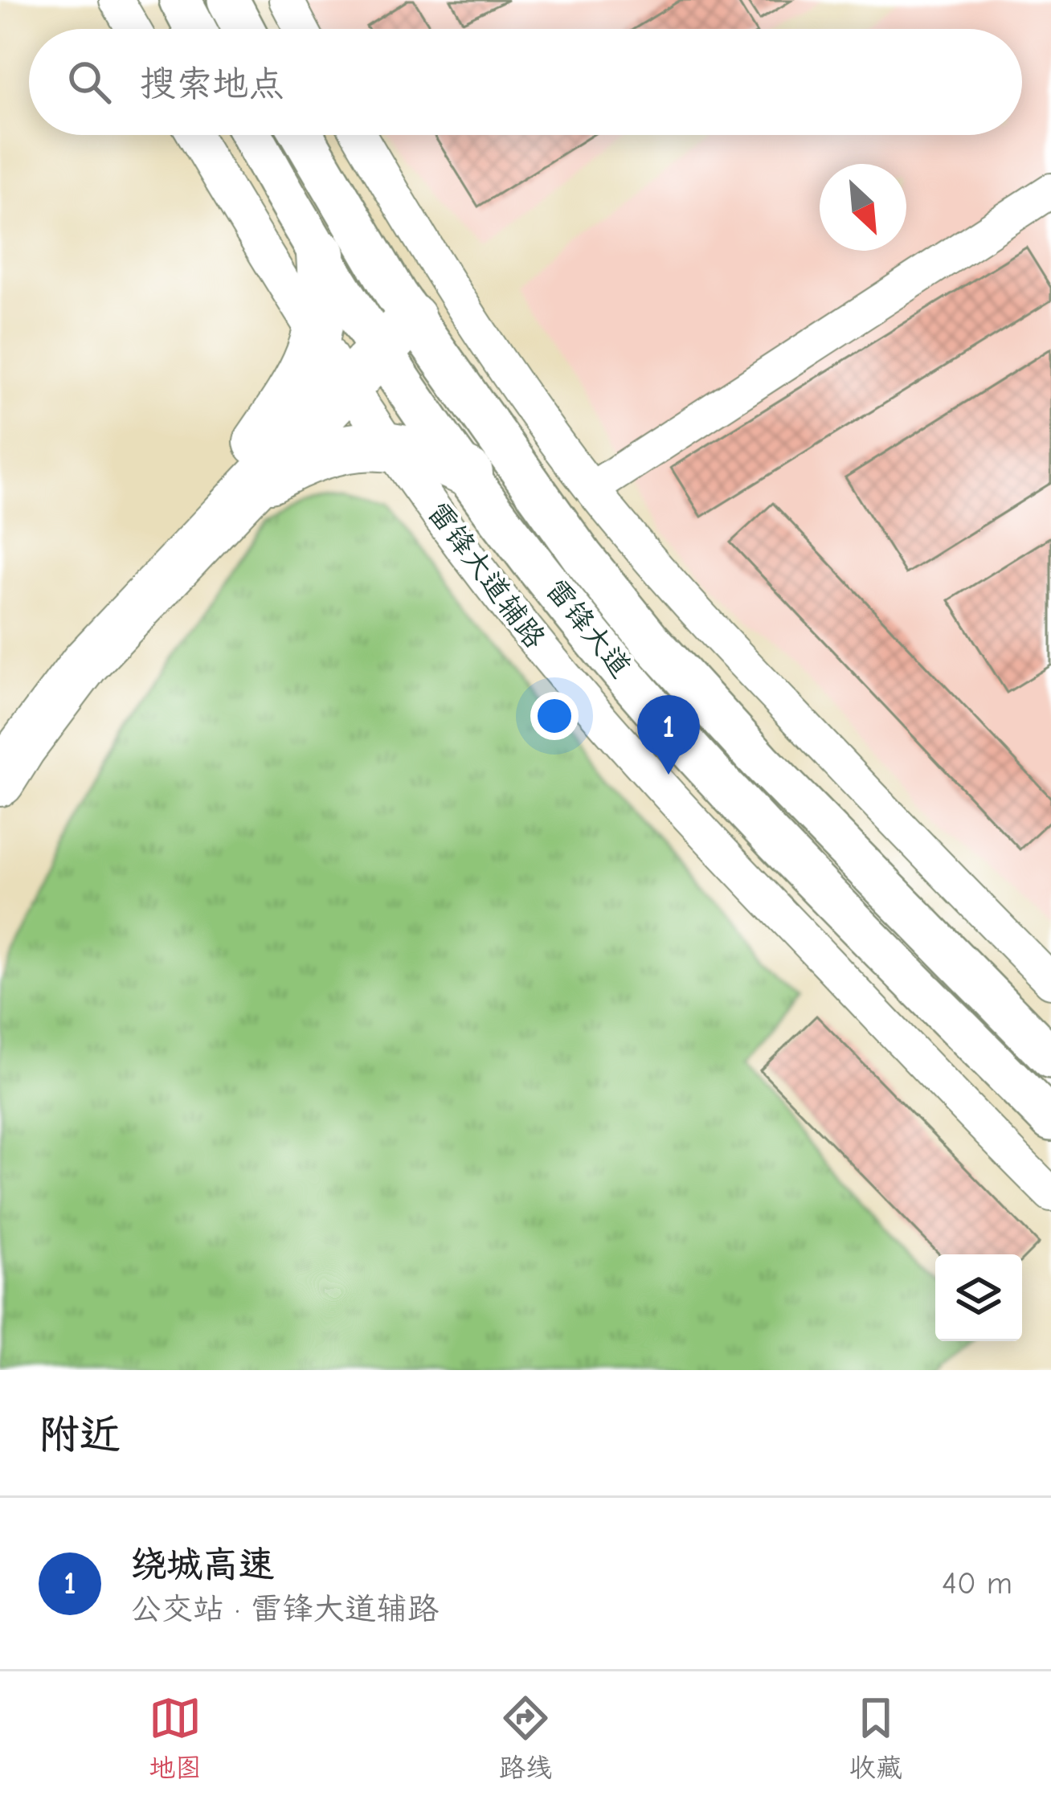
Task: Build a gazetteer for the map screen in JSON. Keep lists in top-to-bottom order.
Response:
{
  "streets": {
    "main road": ["雷锋大道"],
    "street": ["雷锋大道辅路"]
  },
  "north": "bottom right",
  "page": {
    "search": "搜索地点",
    "pins": "1",
    "heading": "附近",
    "list": [
      {
        "mark": "1",
        "name": "绕城高速",
        "note": "公交站 · 雷锋大道辅路",
        "value": "40 m"
      }
    ],
    "nav": ["地图", "路线", "收藏"]
  }
}
